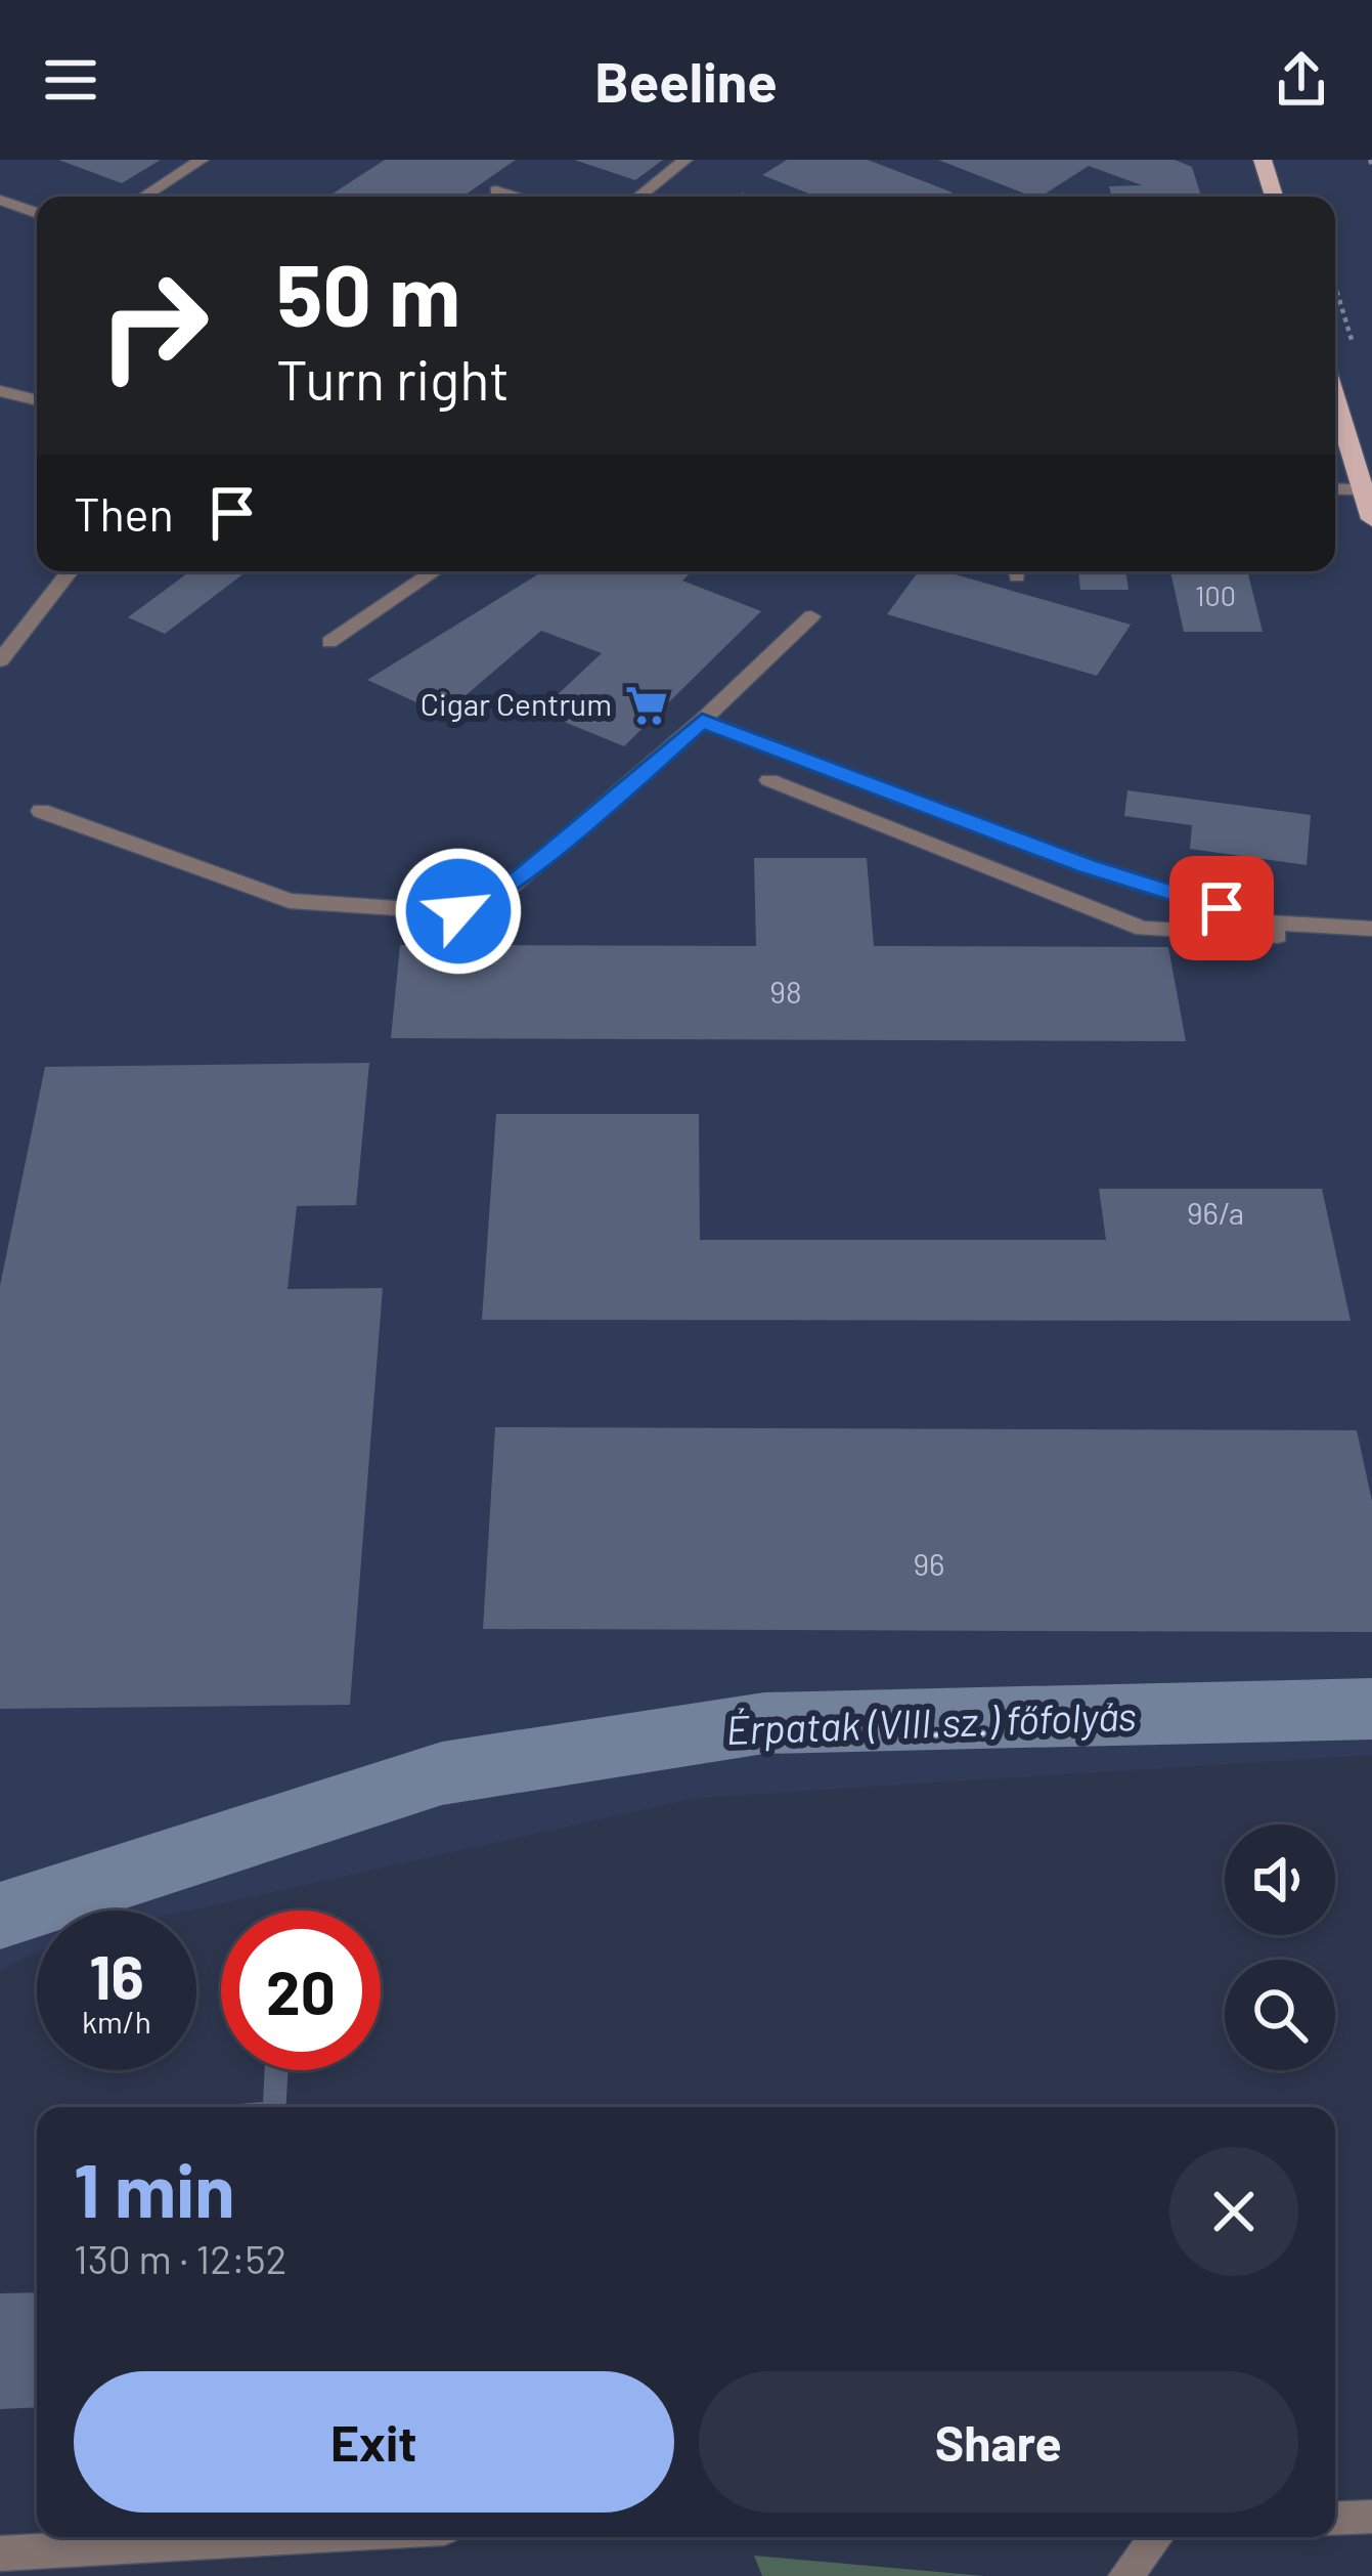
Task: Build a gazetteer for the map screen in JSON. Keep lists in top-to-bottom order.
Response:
{
  "water": ["Érpatak (VIII.sz.) főfolyás"],
  "places": {
    "supermarket": ["Cigar Centrum"]
  },
  "house_numbers": [
    "100",
    "98",
    "96/a",
    "96"
  ],
  "page": {
    "header": "Beeline",
    "turn": ["50 m", "Turn right"],
    "then": "Then",
    "speed": "16 km/h",
    "limit": "20",
    "heading": ["1 min", "130 m · 12:52"],
    "buttons": ["Exit", "Share"]
  }
}
